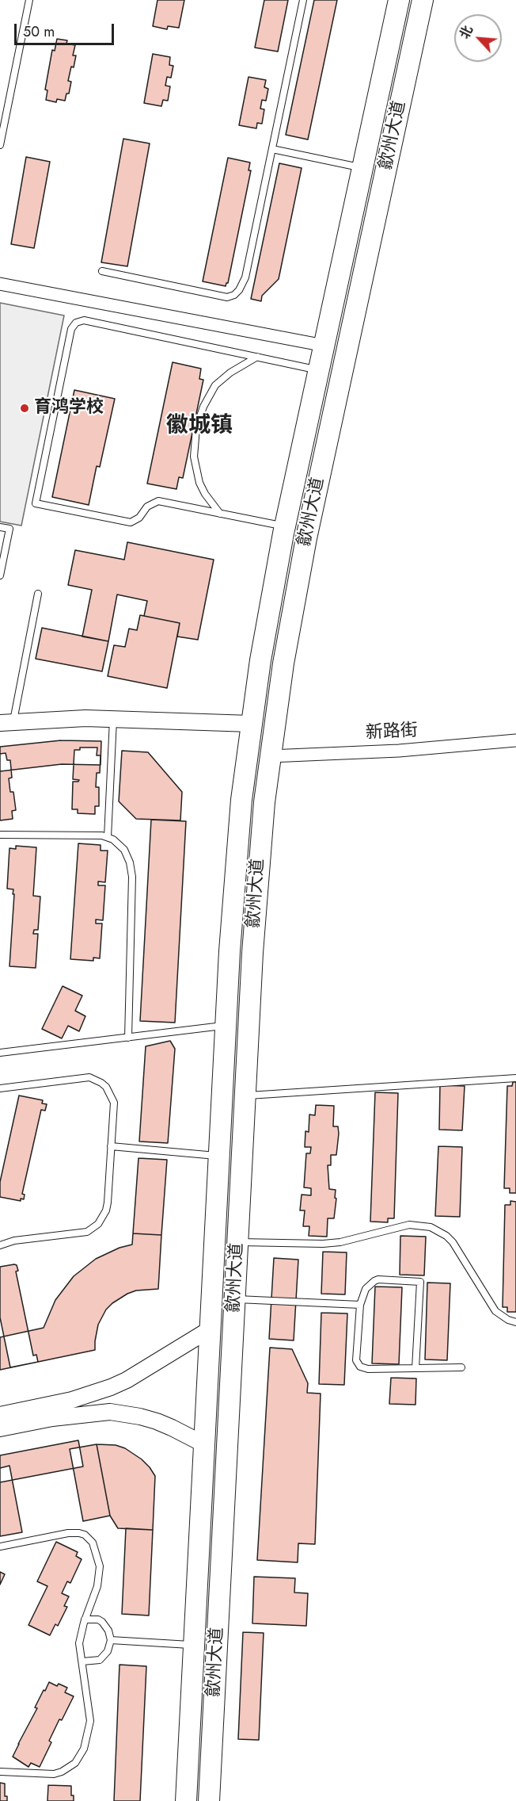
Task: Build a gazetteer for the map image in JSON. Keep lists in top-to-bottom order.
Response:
{
  "streets": {
    "highway": ["歙州大道"],
    "street": ["新路街"]
  },
  "crossings": [
    ["歙州大道", "新路街"]
  ],
  "districts": ["徽城镇"],
  "places": ["育鸿学校"],
  "scale_bar": "50 m",
  "north": "top left"
}
